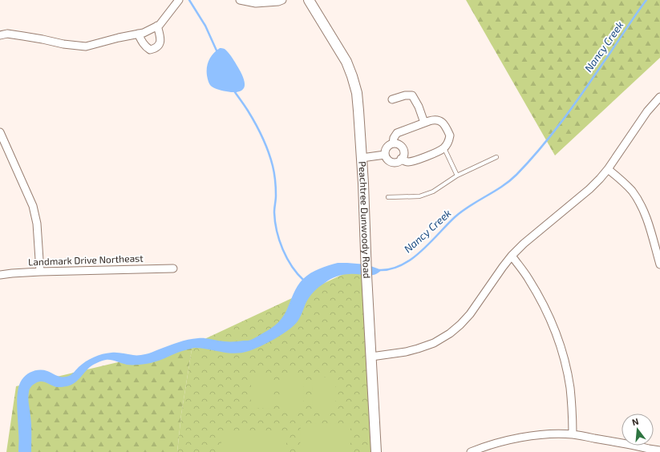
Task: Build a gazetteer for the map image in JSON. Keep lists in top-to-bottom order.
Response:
{
  "streets": {
    "main road": ["Peachtree Dunwoody Road"],
    "street": ["Landmark Drive Northeast"]
  },
  "water": ["Nancy Creek"],
  "north": "top"
}
